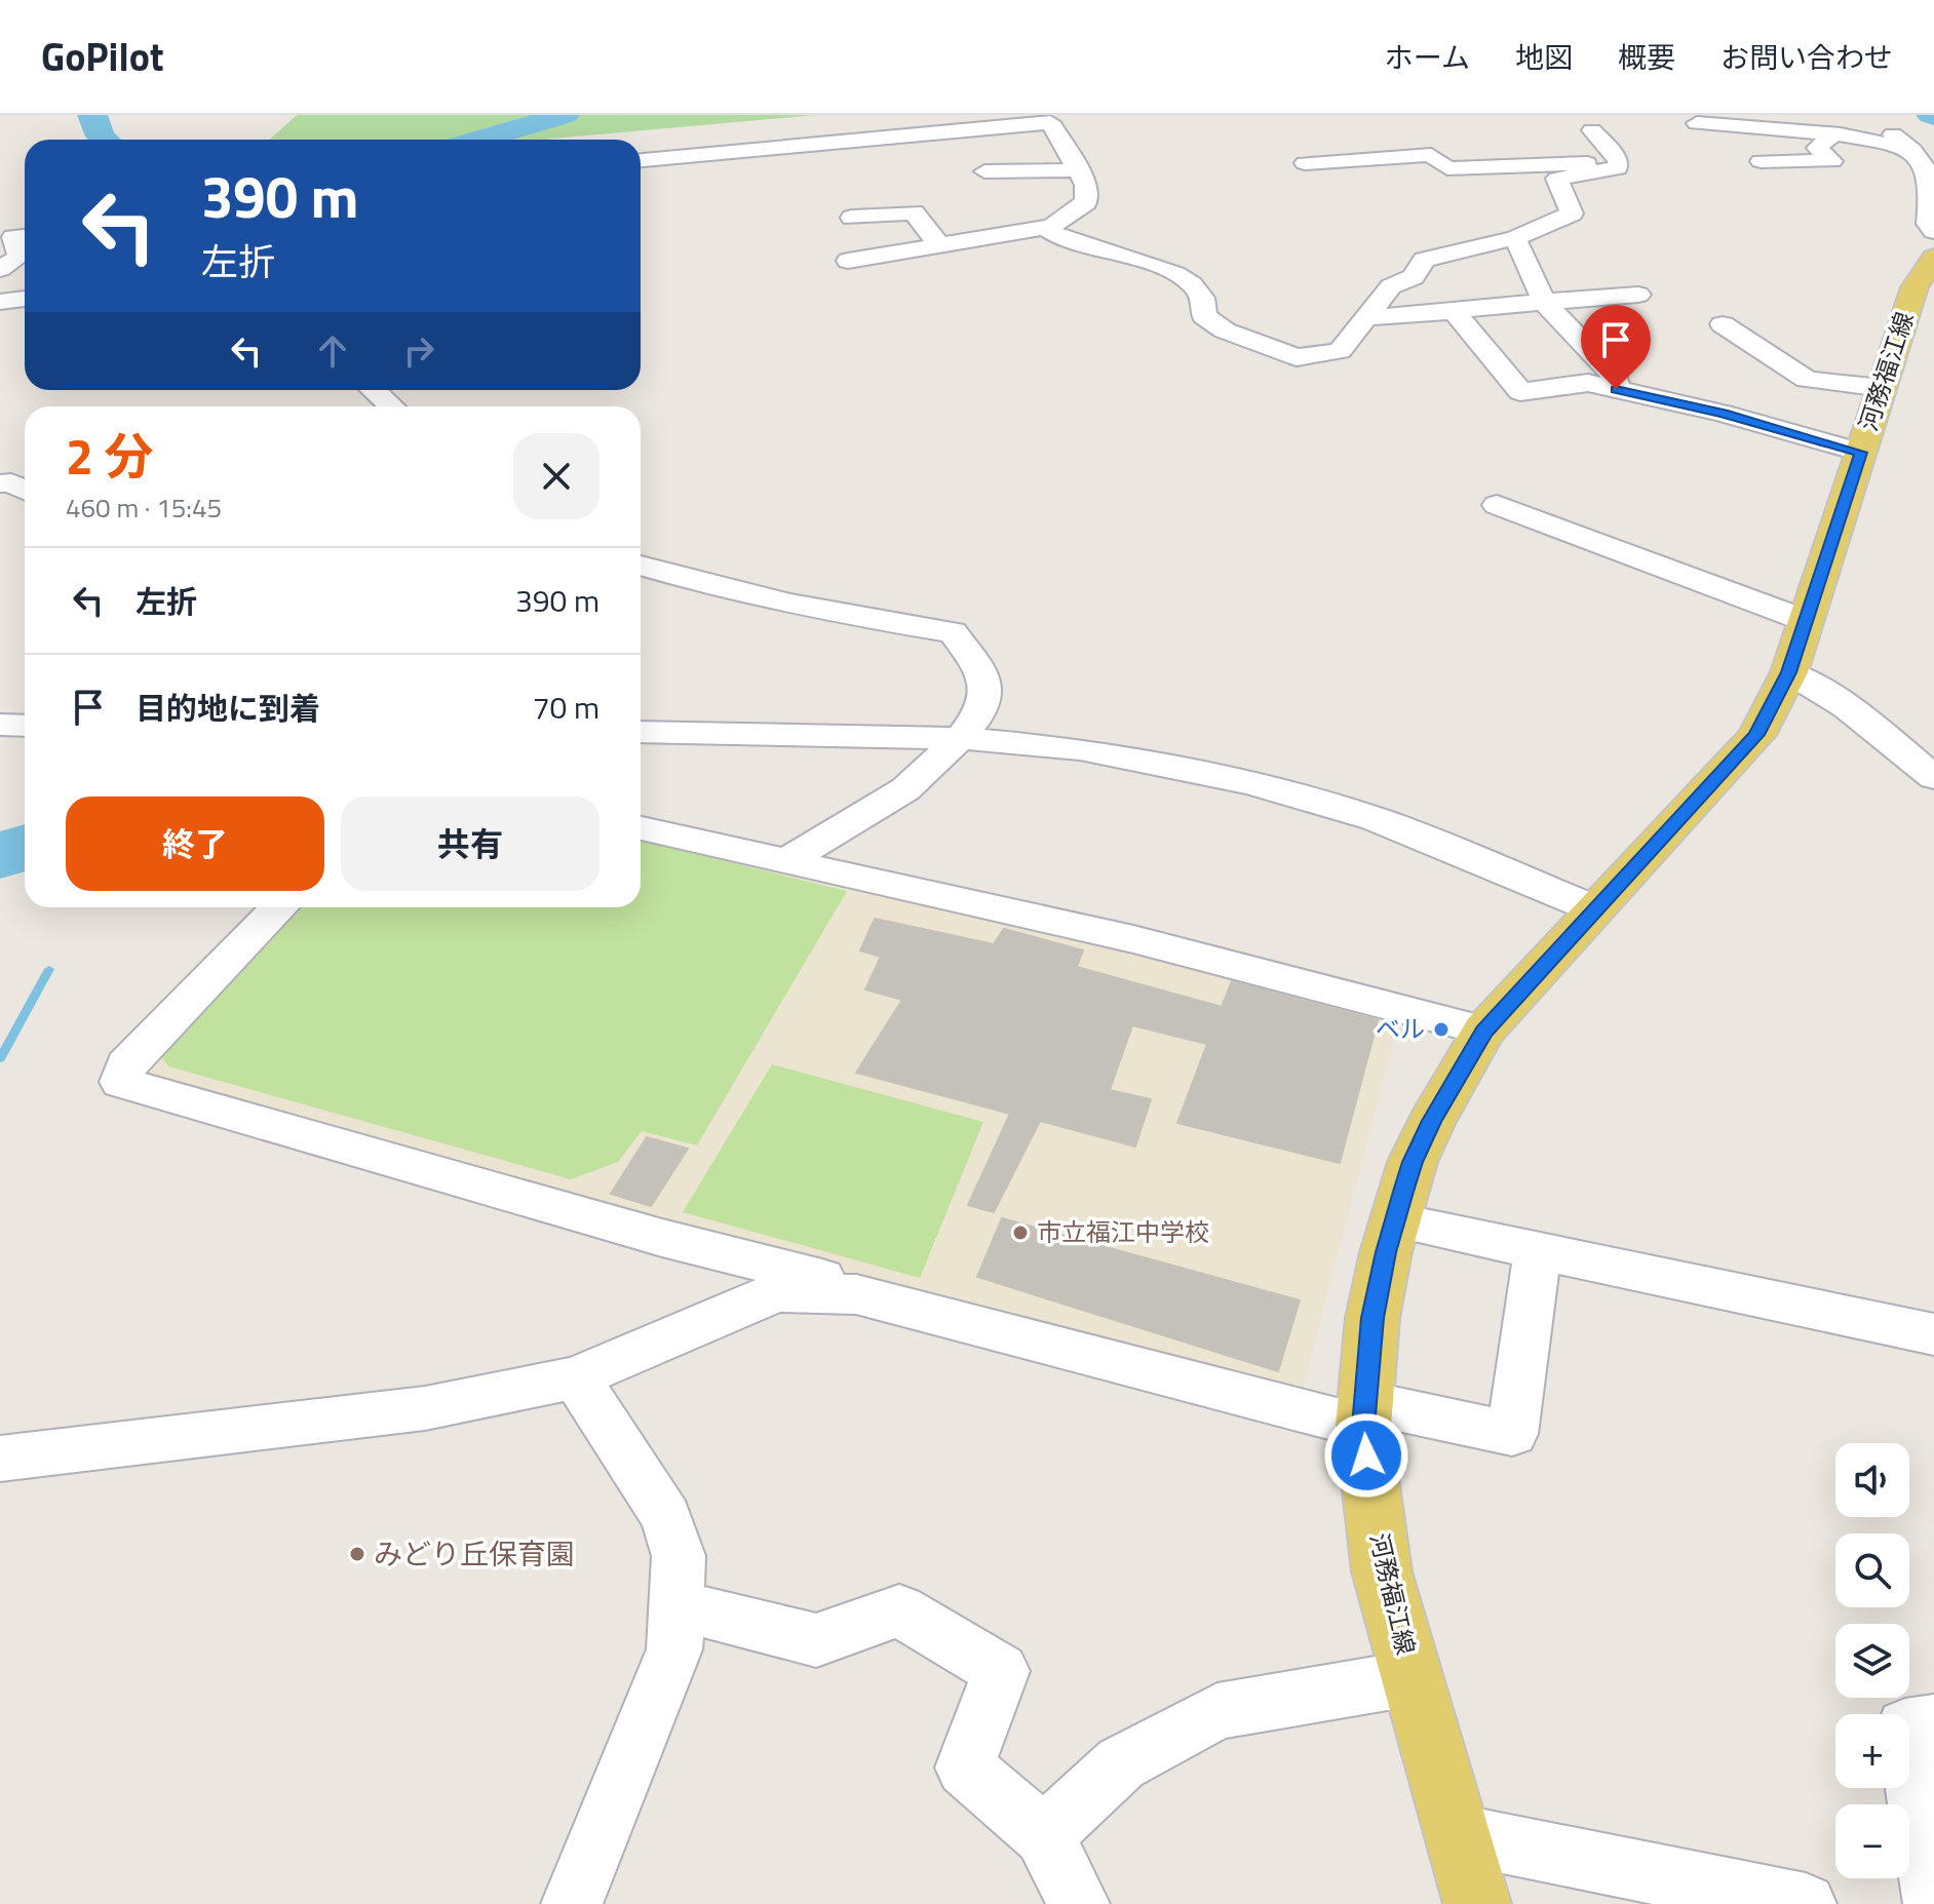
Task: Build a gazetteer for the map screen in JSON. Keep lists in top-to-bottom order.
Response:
{
  "streets": {
    "main road": ["河務福江線"]
  },
  "places": ["ベル", "市立福江中学校", "みどり丘保育園"],
  "page": {
    "header": "GoPilot",
    "nav": [
      "ホーム",
      "地図",
      "概要",
      "お問い合わせ"
    ],
    "turn": ["390 m", "左折"],
    "heading": ["2 分", "460 m · 15:45"],
    "list": [
      {
        "name": "左折",
        "value": "390 m"
      },
      {
        "name": "目的地に到着",
        "value": "70 m"
      }
    ],
    "buttons": ["終了", "共有"],
    "map_buttons": ["+", "−"]
  }
}
